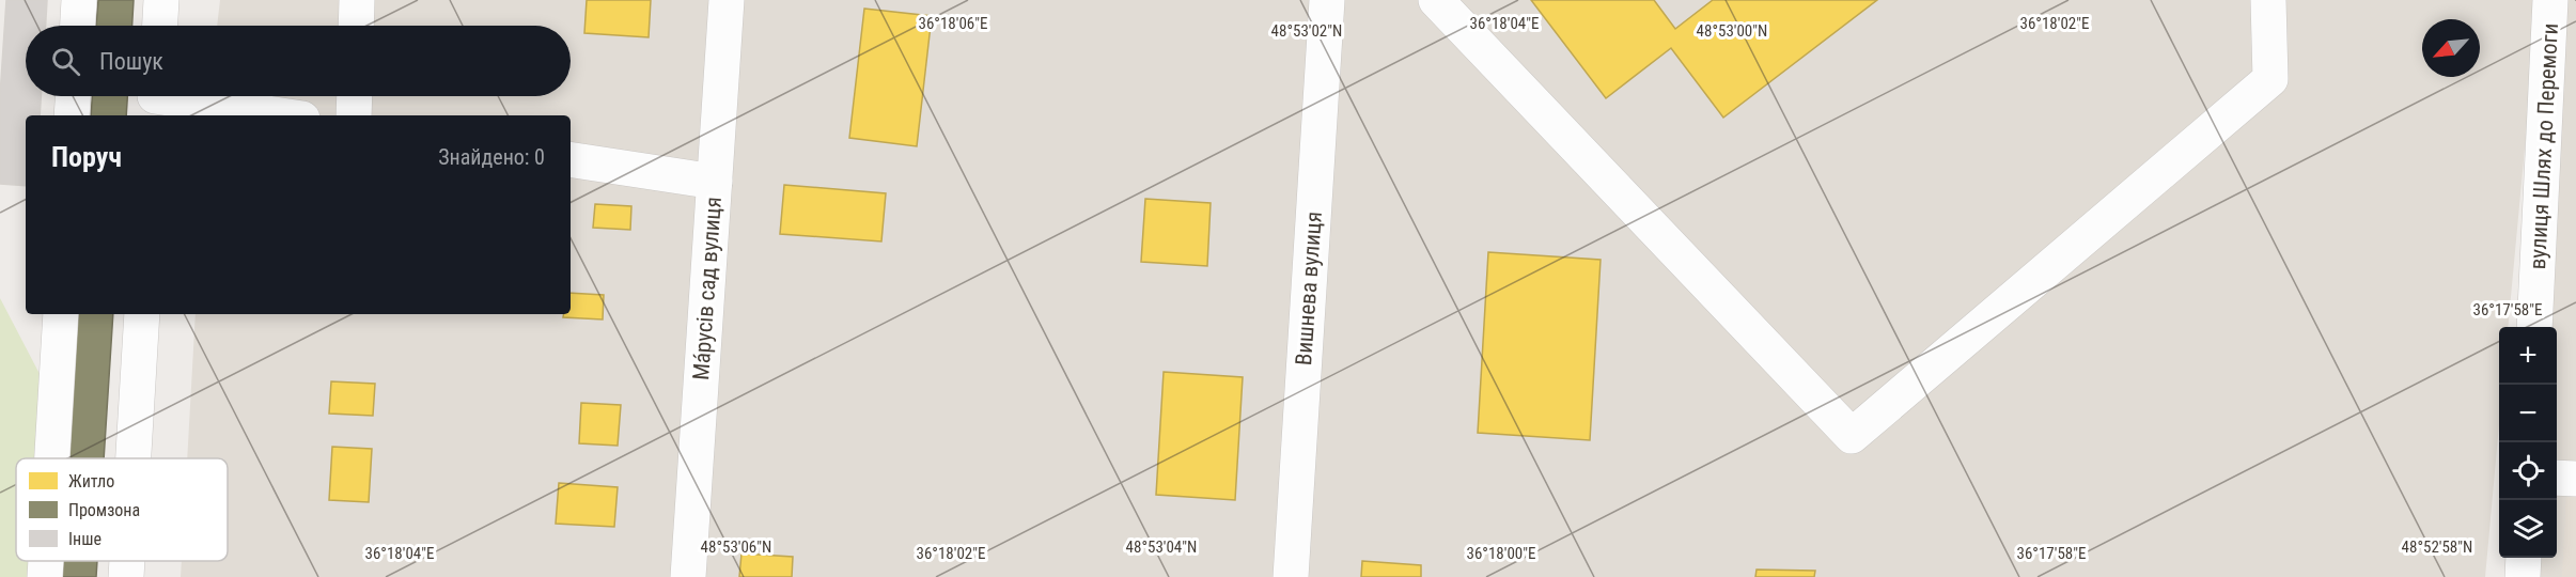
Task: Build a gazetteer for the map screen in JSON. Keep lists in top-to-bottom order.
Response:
{
  "streets": {
    "street": ["вулиця Шлях до Перемоги", "Мáрусів сад вулиця", "Вишнева вулиця"]
  },
  "legend": ["Житло", "Промзона", "Інше"],
  "north": "bottom left",
  "page": {
    "search": "Пошук",
    "heading": ["Поруч", "Знайдено: 0"],
    "map_buttons": ["+", "−"]
  },
  "coordinates": [
    "36°18'06\"E",
    "36°18'04\"E",
    "36°18'02\"E",
    "48°53'02\"N",
    "48°53'00\"N",
    "36°17'58\"E",
    "48°53'06\"N",
    "48°53'04\"N",
    "48°52'58\"N",
    "36°18'00\"E"
  ]
}
